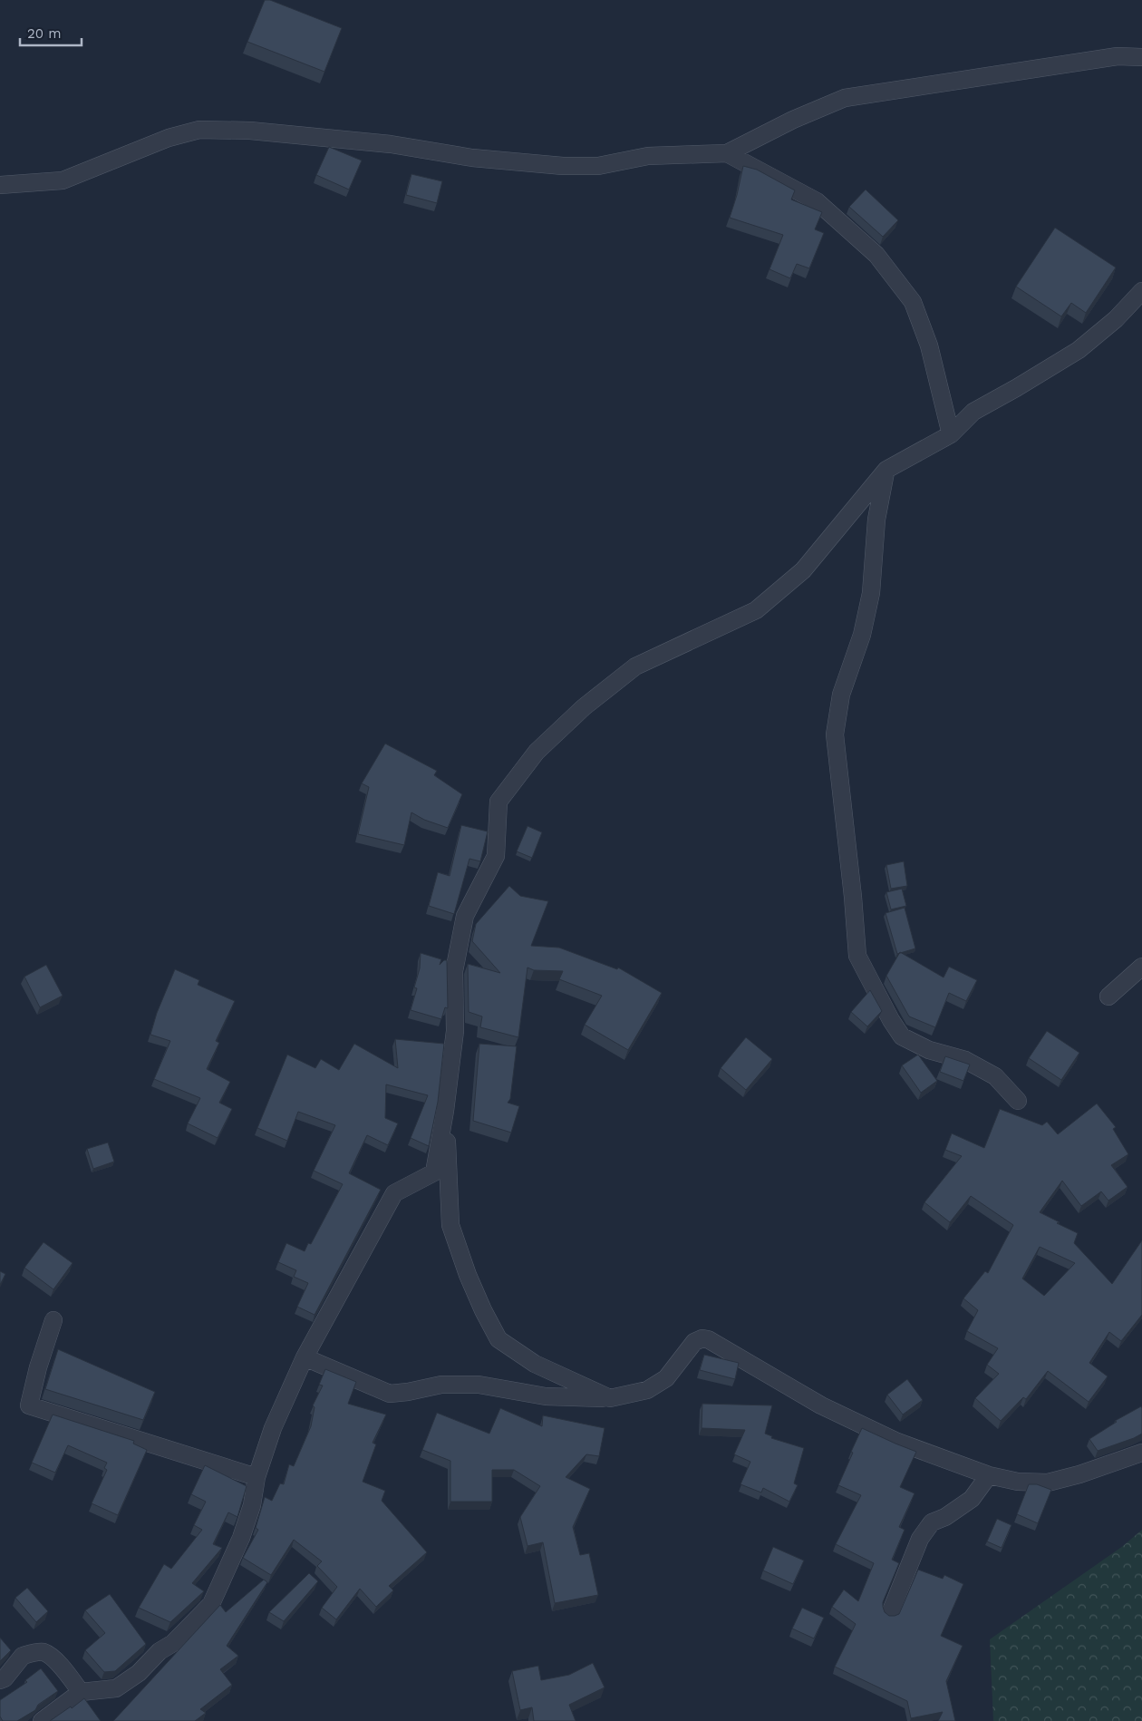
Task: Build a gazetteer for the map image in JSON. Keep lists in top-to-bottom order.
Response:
{
  "scale_bar": "20 m"
}
